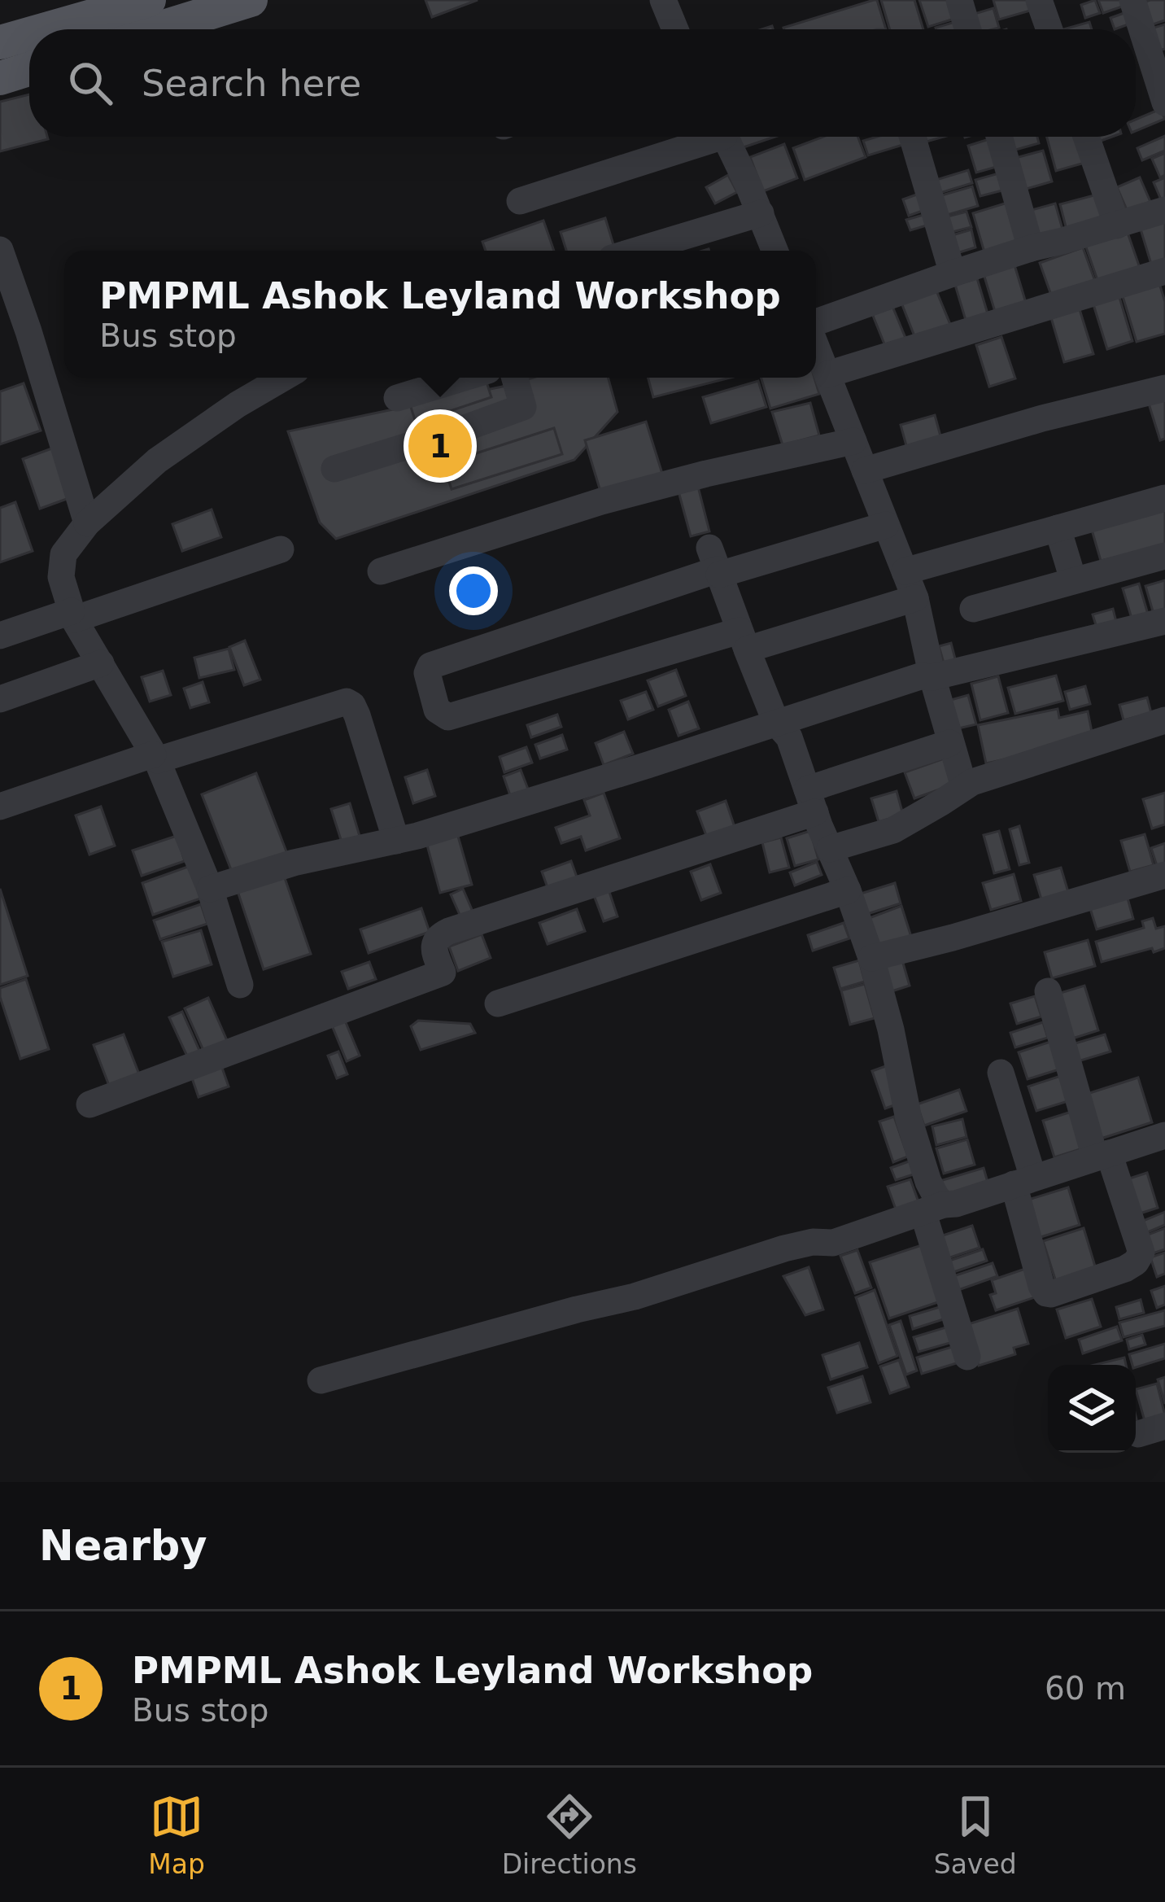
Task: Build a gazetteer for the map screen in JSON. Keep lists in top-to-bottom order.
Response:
{
  "page": {
    "search": "Search here",
    "popup": ["PMPML Ashok Leyland Workshop", "Bus stop"],
    "pins": "1",
    "heading": "Nearby",
    "list": [
      {
        "mark": "1",
        "name": "PMPML Ashok Leyland Workshop",
        "note": "Bus stop",
        "value": "60 m"
      }
    ],
    "nav": ["Map", "Directions", "Saved"]
  }
}
